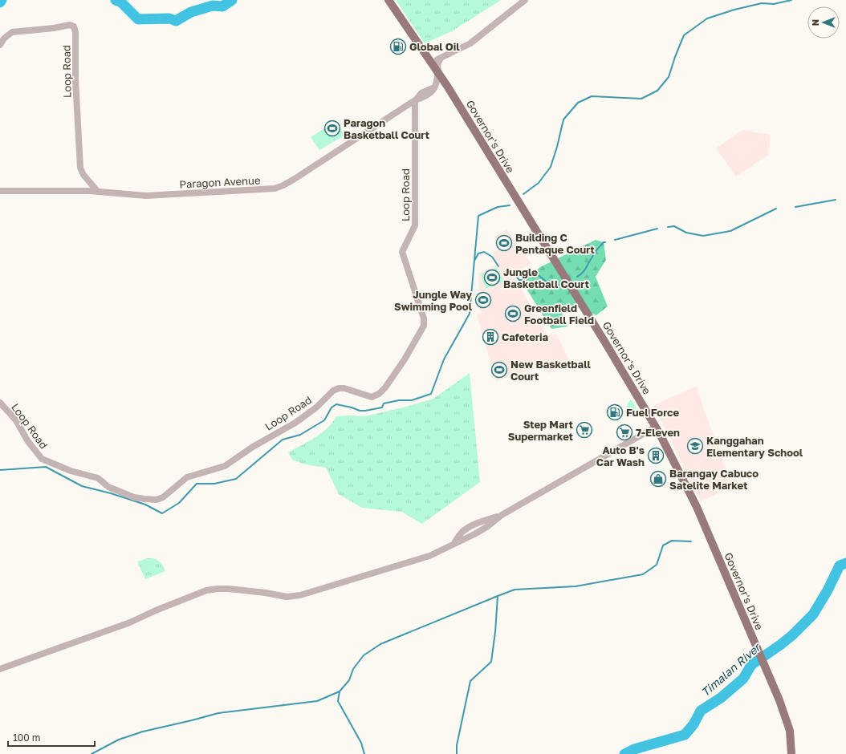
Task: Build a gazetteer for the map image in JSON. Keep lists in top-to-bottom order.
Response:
{
  "streets": {
    "main road": ["Governor's Drive"],
    "street": ["Loop Road", "Paragon Avenue"]
  },
  "crossings": [
    ["Loop Road", "Paragon Avenue"]
  ],
  "water": ["Timalan River"],
  "places": {
    "fuel station": ["Global Oil", "Fuel Force"],
    "sports": [
      "Paragon Basketball Court",
      "Building C Pentaque Court",
      "Jungle Basketball Court",
      "Jungle Way Swimming Pool",
      "Greenfield Football Field",
      "New Basketball Court"
    ],
    "building": ["Cafeteria", "Auto B's Car Wash"],
    "supermarket": ["Step Mart Supermarket", "7-Eleven"],
    "school or university": ["Kanggahan Elementary School"],
    "shop": ["Barangay Cabuco Satelite Market"]
  },
  "scale_bar": "100 m",
  "north": "left"
}
